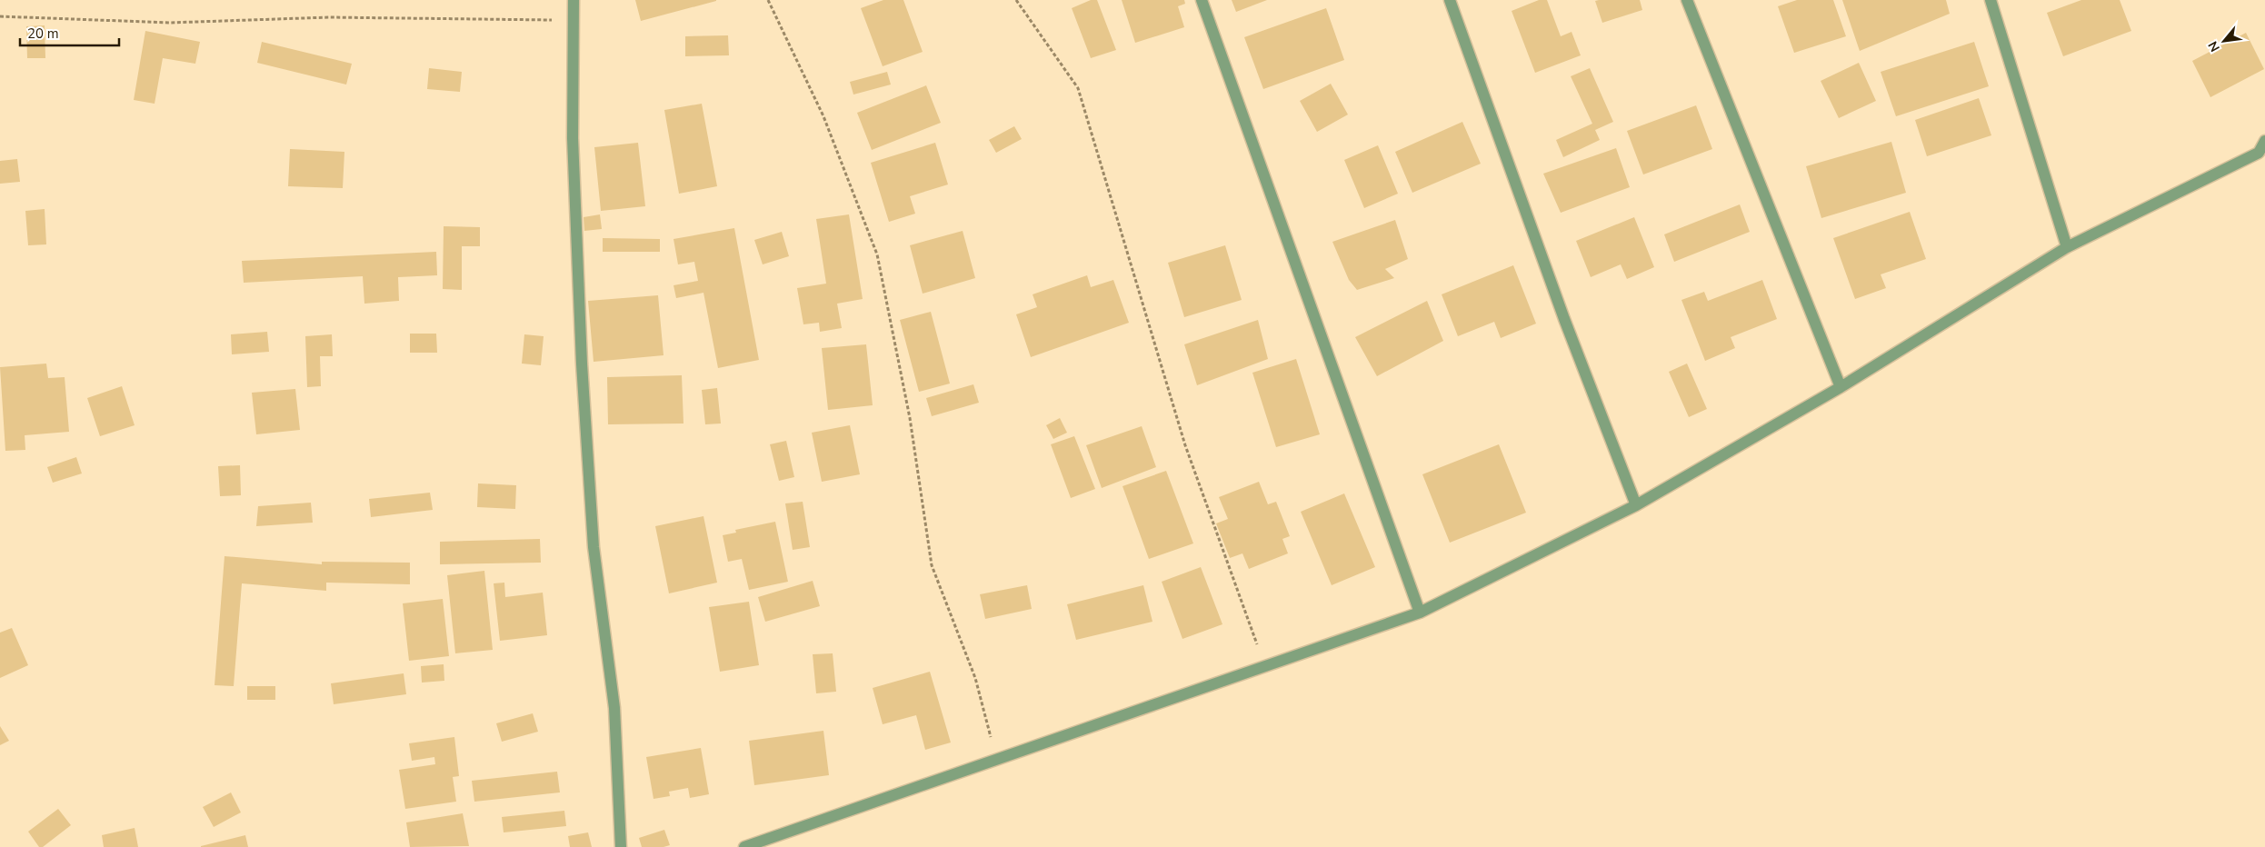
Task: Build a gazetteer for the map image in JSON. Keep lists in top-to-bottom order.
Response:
{
  "scale_bar": "20 m",
  "north": "bottom left"
}
